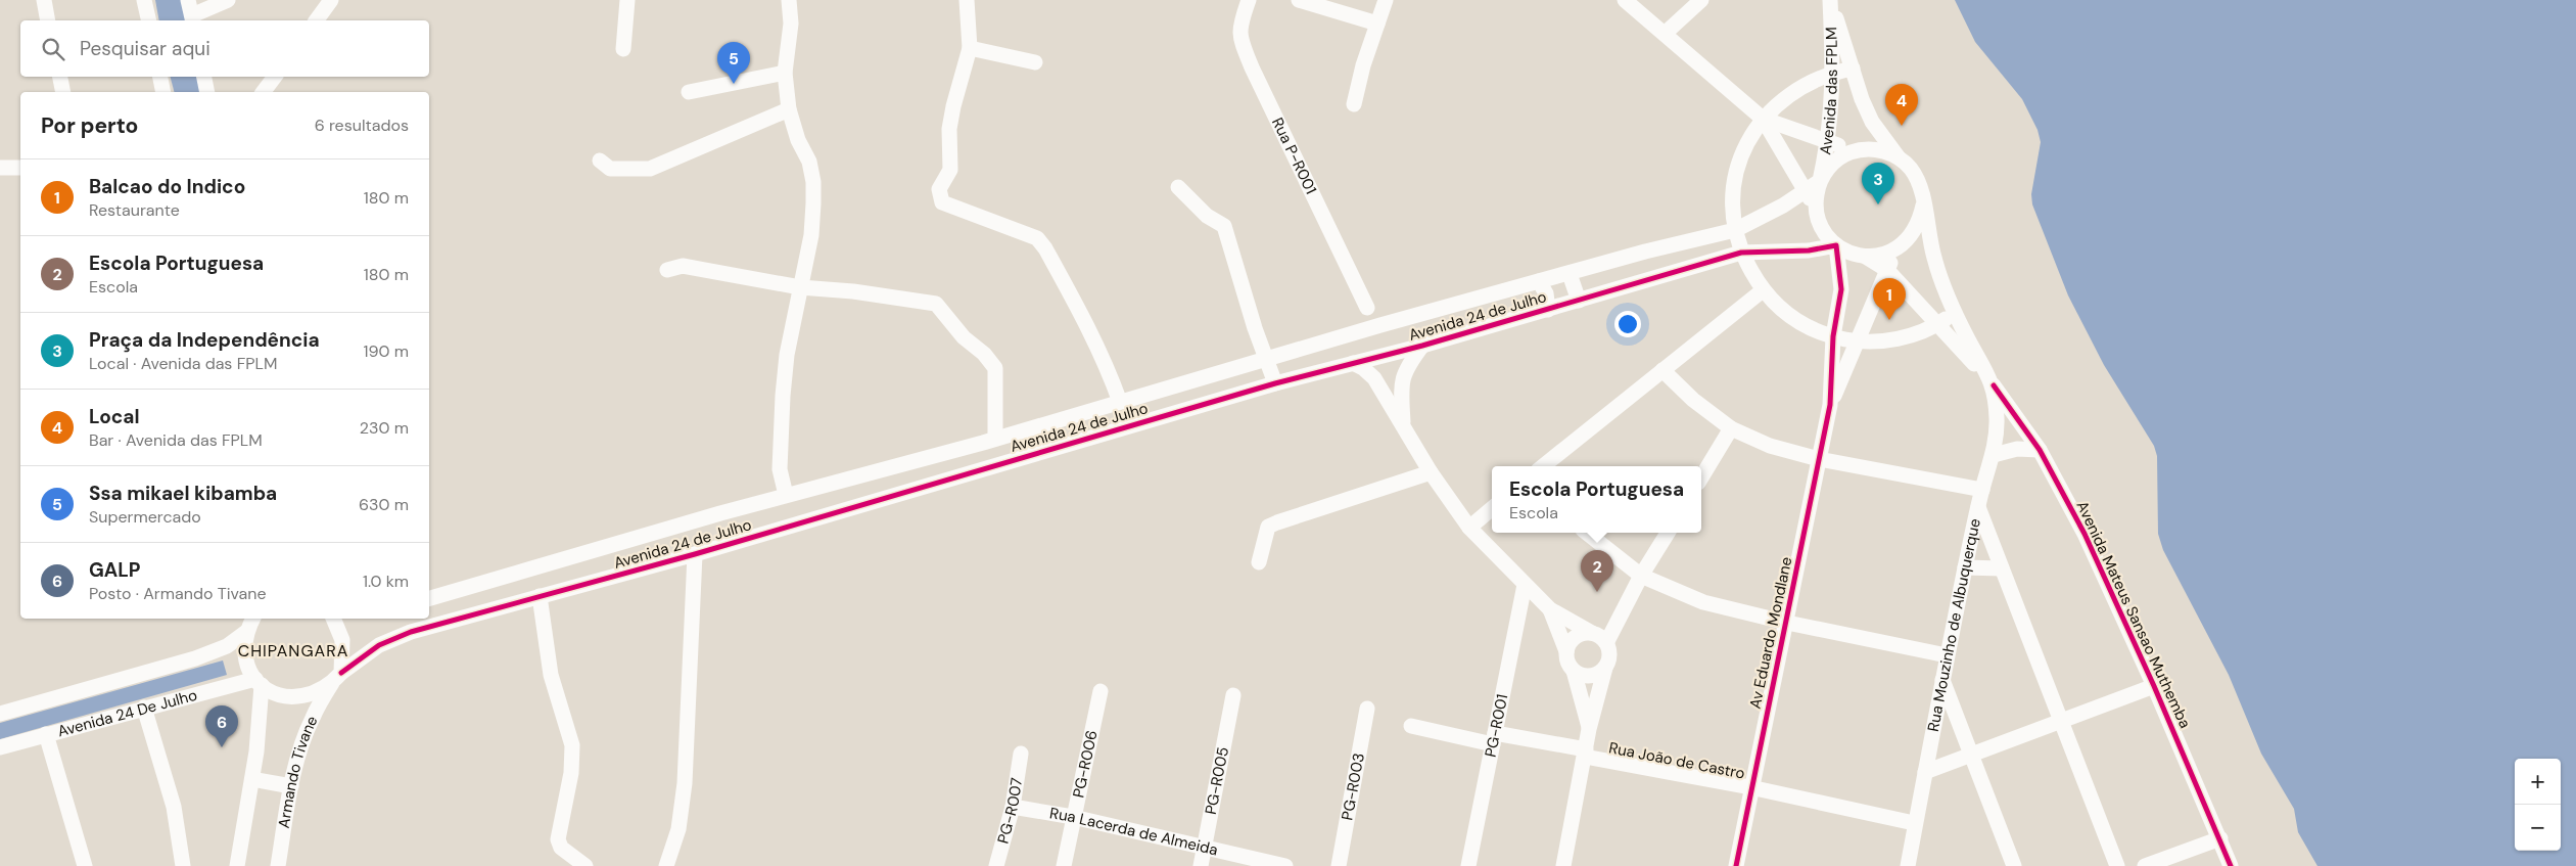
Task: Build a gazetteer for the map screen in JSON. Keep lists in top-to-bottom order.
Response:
{
  "streets": {
    "street": [
      "Avenida das FPLM",
      "Rua P-R001",
      "Avenida 24 de Julho",
      "Avenida Mateus Sansao Muthemba",
      "Rua Mouzinho de Albuquerque",
      "Av Eduardo Mondlane",
      "Avenida 24 De Julho",
      "PG-R001",
      "Rua João de Castro",
      "PG-R006",
      "Armando Tivane",
      "PG-R005",
      "PG-R003",
      "PG-R007",
      "Rua Lacerda de Almeida"
    ]
  },
  "crossings": [
    ["Avenida das FPLM", "Avenida 24 de Julho"],
    ["Avenida 24 de Julho", "Armando Tivane"],
    ["Avenida Mateus Sansao Muthemba", "Rua Mouzinho de Albuquerque"],
    ["Rua Mouzinho de Albuquerque", "Rua João de Castro"],
    ["Av Eduardo Mondlane", "Rua João de Castro"],
    ["PG-R001", "Rua João de Castro"],
    ["PG-R006", "Rua Lacerda de Almeida"],
    ["PG-R005", "Rua Lacerda de Almeida"],
    ["PG-R007", "Rua Lacerda de Almeida"]
  ],
  "districts": ["CHIPANGARA"],
  "page": {
    "search": "Pesquisar aqui",
    "pins": [
      "5",
      "4",
      "3",
      "1",
      "2",
      "6"
    ],
    "heading": ["Por perto", "6 resultados"],
    "list": [
      {
        "mark": "1",
        "name": "Balcao do Indico",
        "note": "Restaurante",
        "value": "180 m"
      },
      {
        "mark": "2",
        "name": "Escola Portuguesa",
        "note": "Escola",
        "value": "180 m"
      },
      {
        "mark": "3",
        "name": "Praça da Independência",
        "note": "Local · Avenida das FPLM",
        "value": "190 m"
      },
      {
        "mark": "4",
        "name": "Local",
        "note": "Bar · Avenida das FPLM",
        "value": "230 m"
      },
      {
        "mark": "5",
        "name": "Ssa mikael kibamba",
        "note": "Supermercado",
        "value": "630 m"
      },
      {
        "mark": "6",
        "name": "GALP",
        "note": "Posto · Armando Tivane",
        "value": "1.0 km"
      }
    ],
    "popup": ["Escola Portuguesa", "Escola"],
    "map_buttons": ["+", "−"]
  }
}
